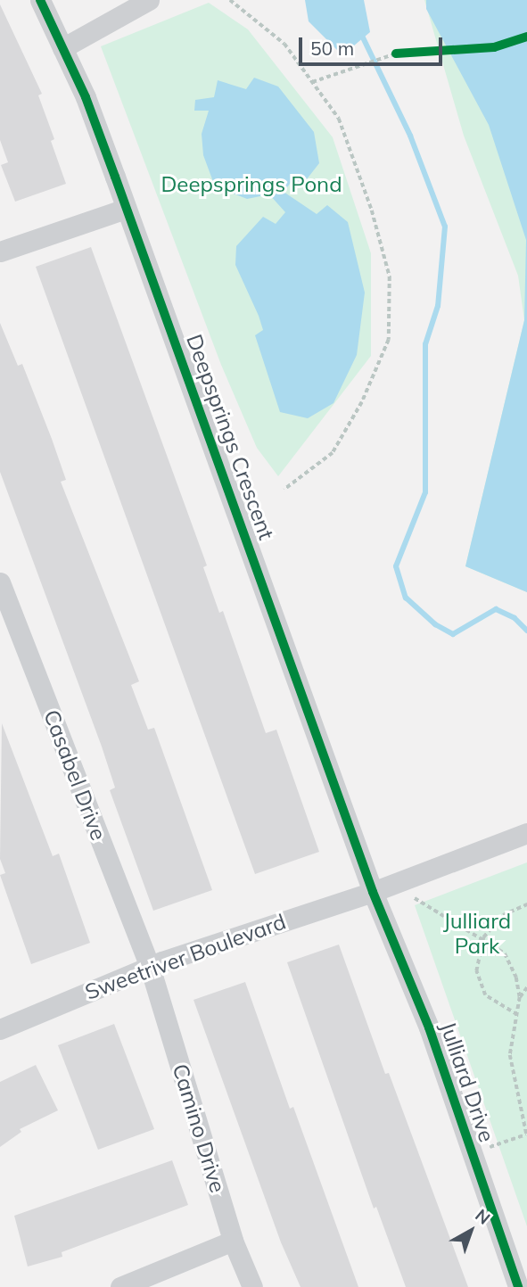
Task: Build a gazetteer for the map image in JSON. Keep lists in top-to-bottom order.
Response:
{
  "streets": {
    "street": [
      "Deepsprings Crescent",
      "Casabel Drive",
      "Sweetriver Boulevard",
      "Julliard Drive",
      "Camino Drive"
    ]
  },
  "crossings": [
    ["Deepsprings Crescent", "Sweetriver Boulevard"],
    ["Deepsprings Crescent", "Julliard Drive"],
    ["Casabel Drive", "Sweetriver Boulevard"],
    ["Casabel Drive", "Camino Drive"],
    ["Sweetriver Boulevard", "Julliard Drive"],
    ["Sweetriver Boulevard", "Camino Drive"]
  ],
  "parks": ["Deepsprings Pond", "Julliard Park"],
  "scale_bar": "50 m",
  "north": "top right"
}
